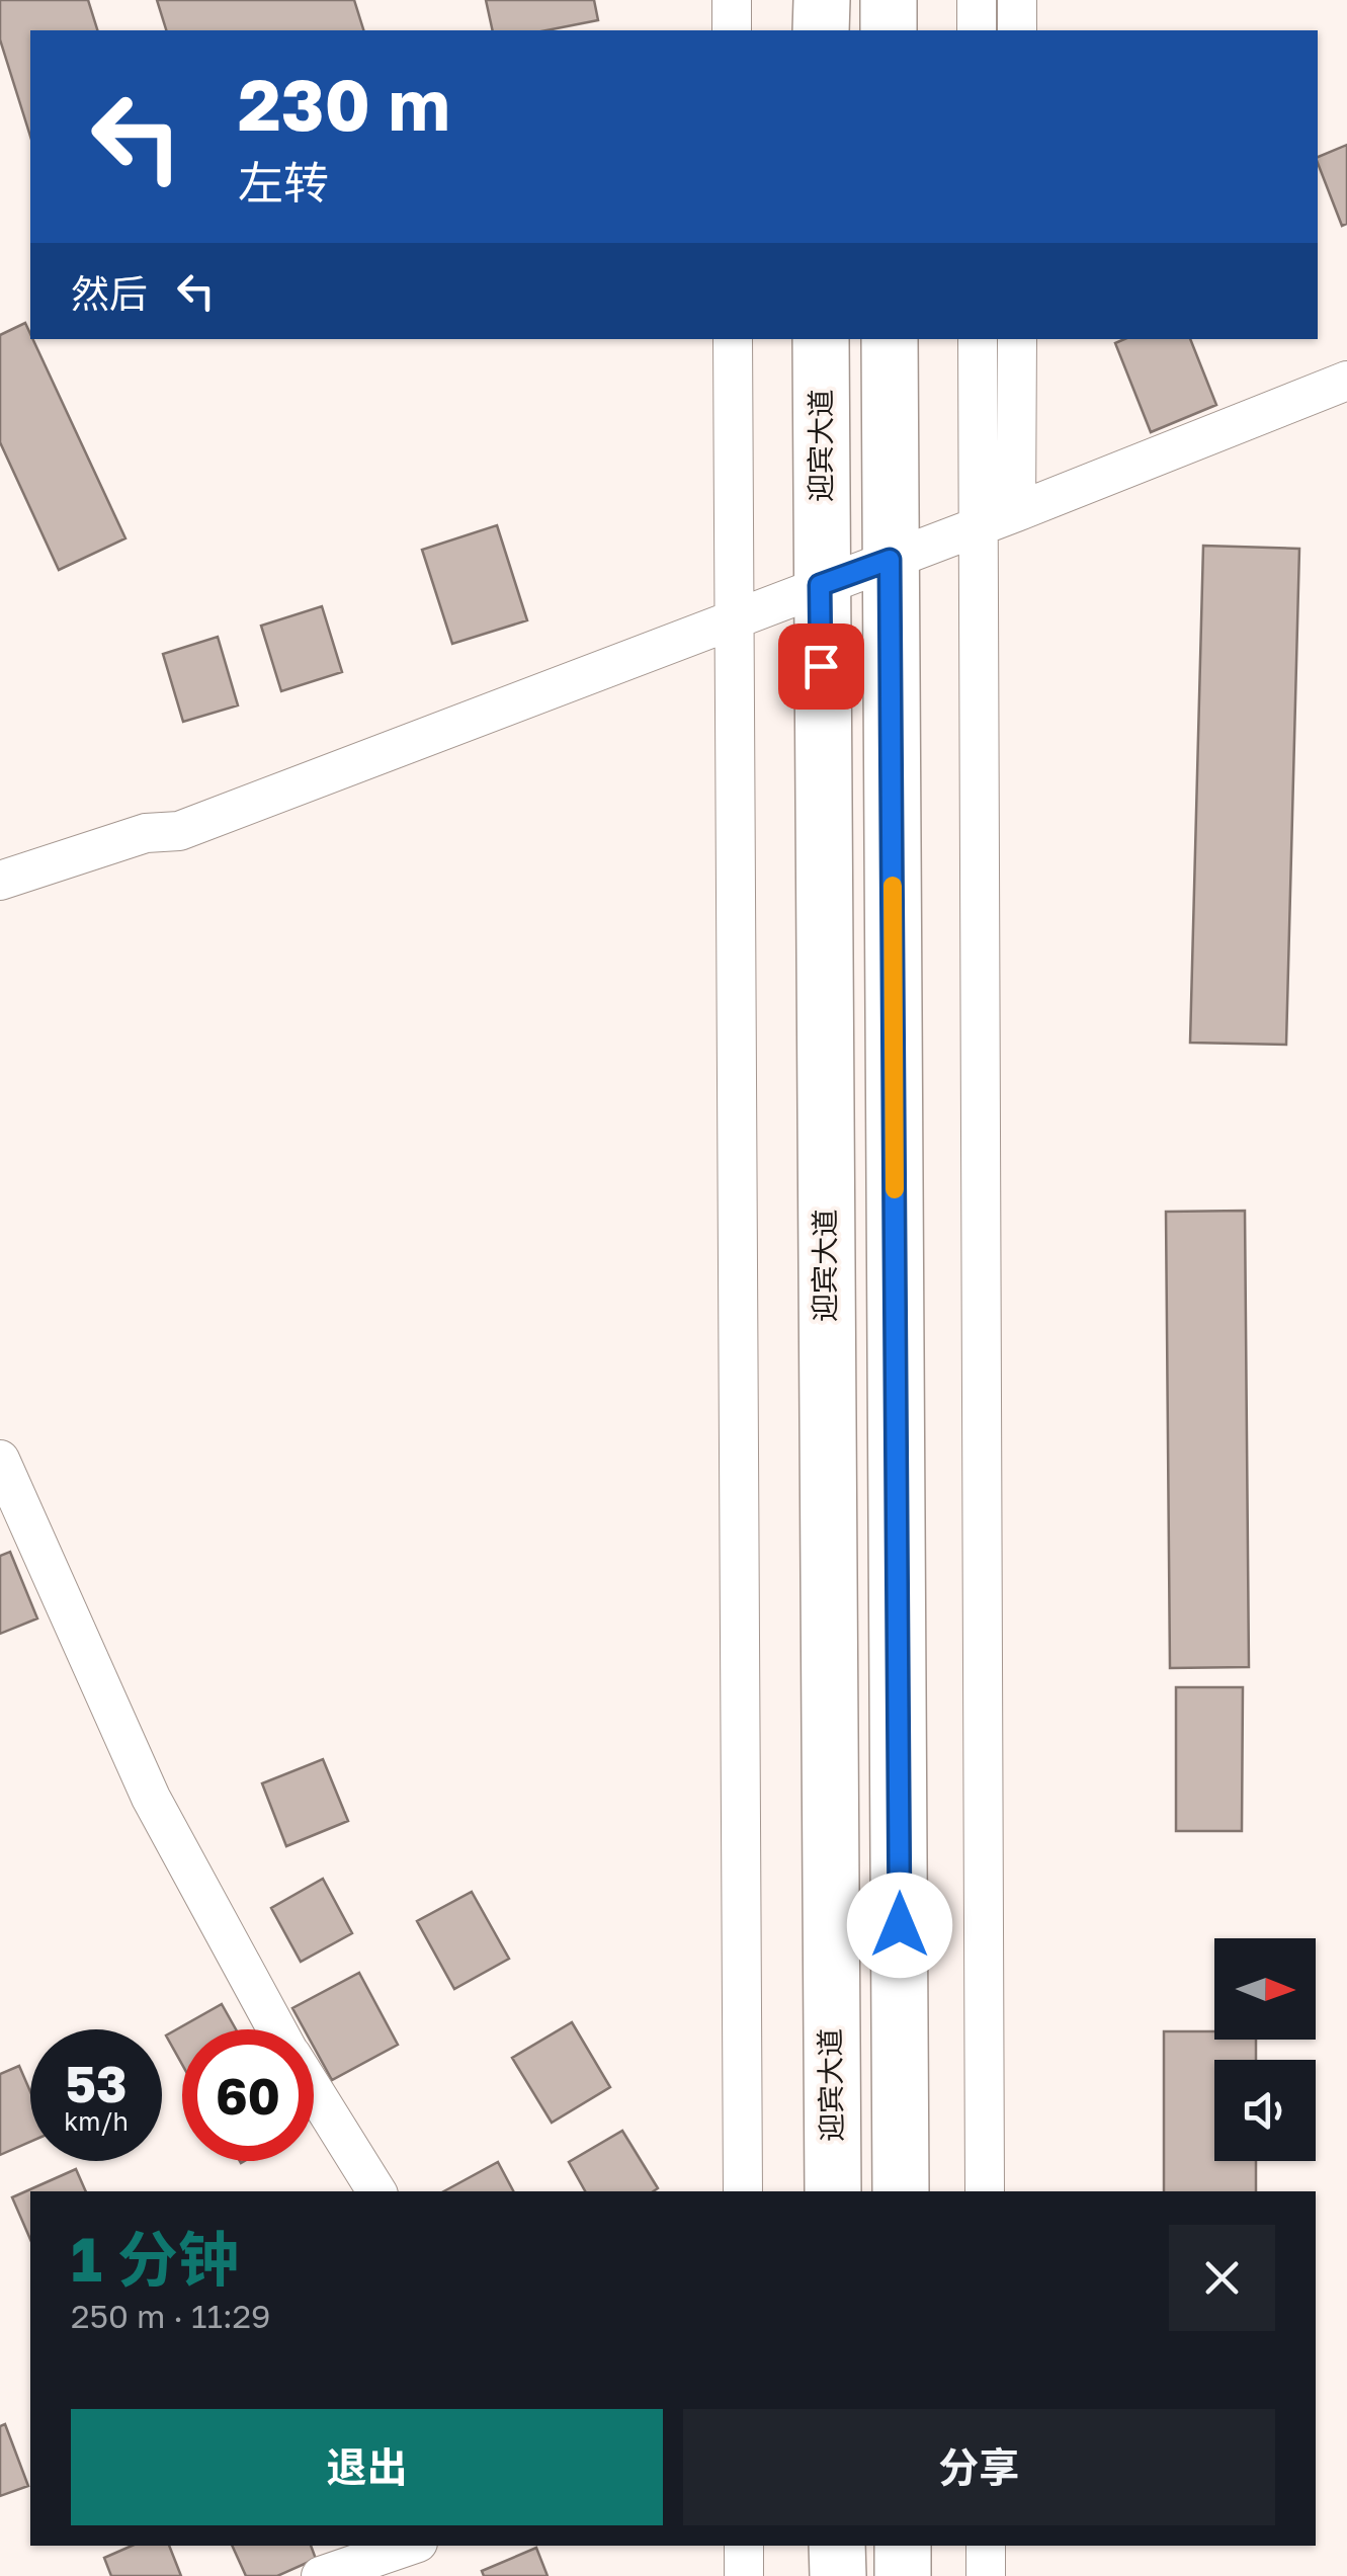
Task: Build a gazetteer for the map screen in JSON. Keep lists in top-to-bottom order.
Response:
{
  "streets": {
    "main road": ["迎宾大道"]
  },
  "north": "right",
  "page": {
    "turn": ["230 m", "左转"],
    "then": "然后",
    "speed": "53 km/h",
    "limit": "60",
    "heading": ["1 分钟", "250 m · 11:29"],
    "buttons": ["退出", "分享"]
  }
}
